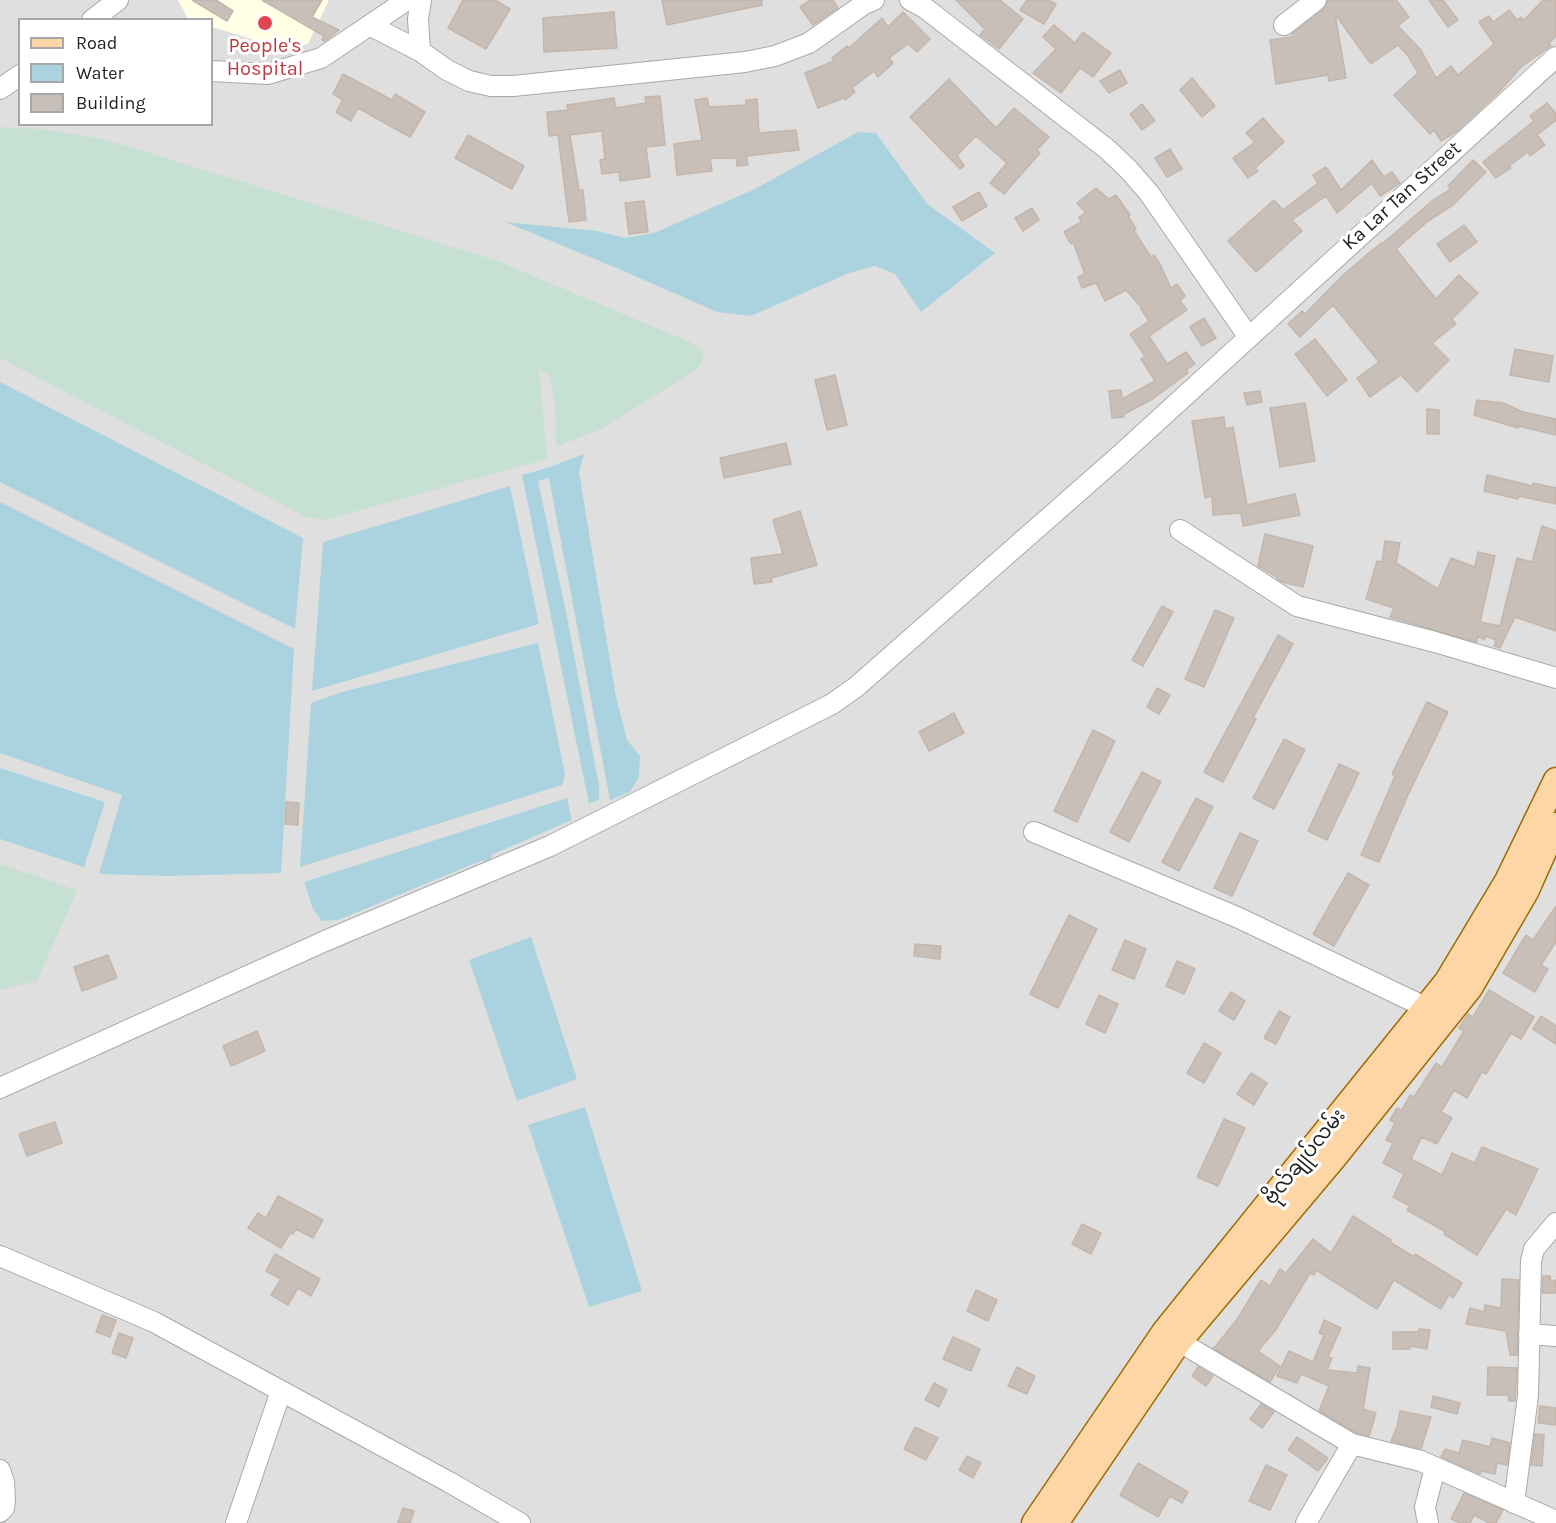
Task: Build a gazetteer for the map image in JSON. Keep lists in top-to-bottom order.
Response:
{
  "streets": {
    "main road": ["ဗိုလ်ချုပ်လမ်း"],
    "street": ["Ka Lar Tan Street"]
  },
  "places": ["People's Hospital"],
  "legend": ["Road", "Water", "Building"]
}
